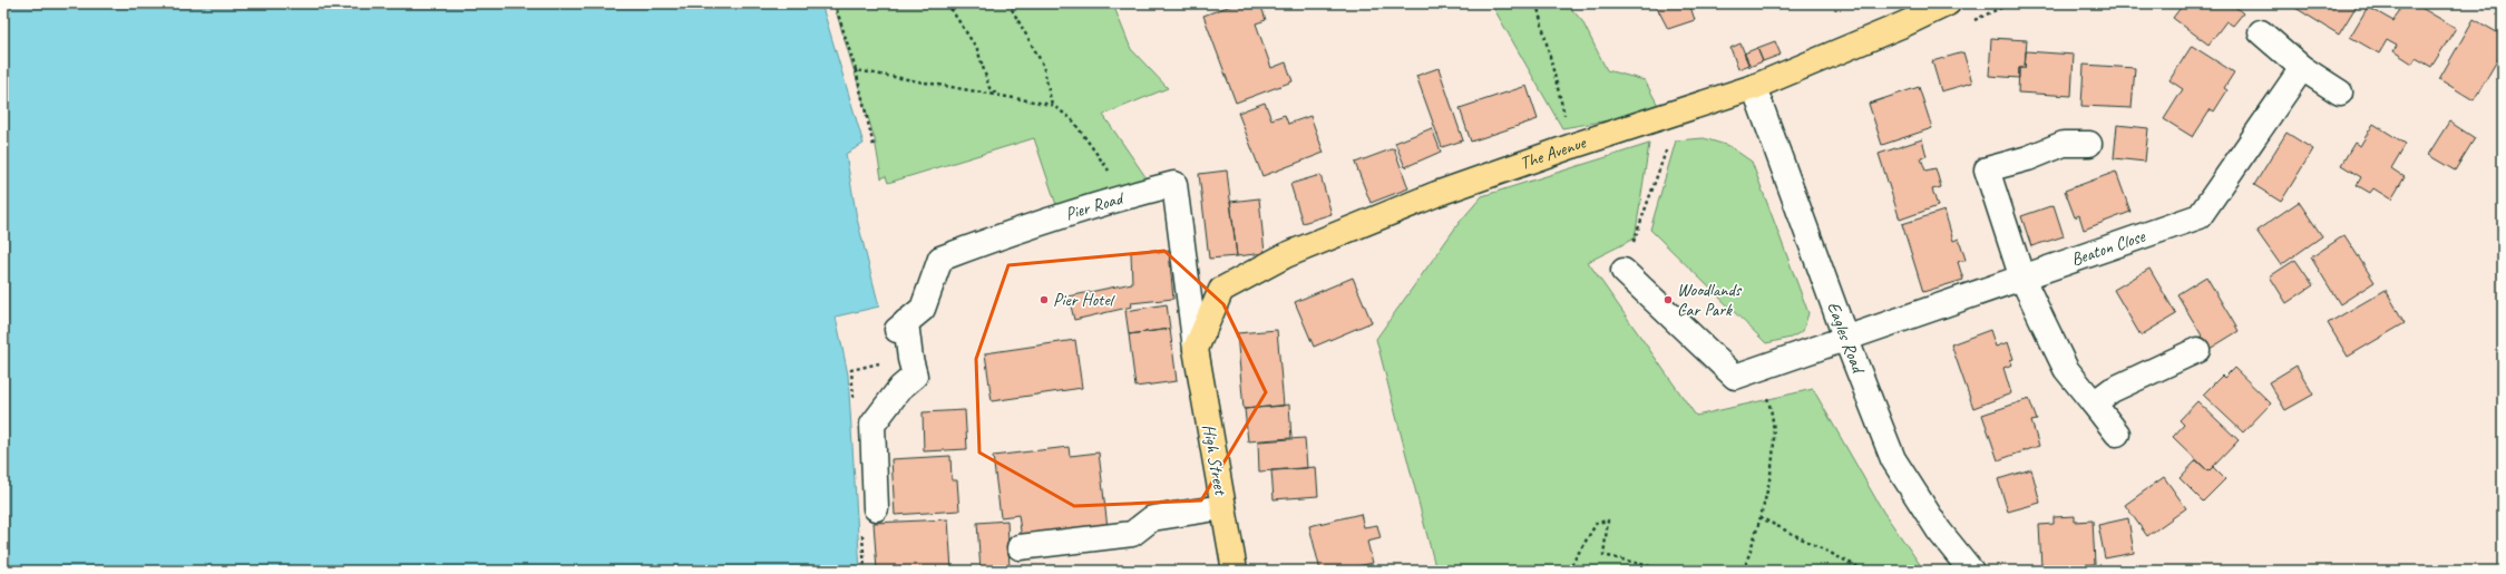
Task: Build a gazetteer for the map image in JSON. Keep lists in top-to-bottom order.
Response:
{
  "streets": {
    "main road": ["The Avenue", "High Street"],
    "street": ["Pier Road", "Beaton Close", "Eagles Road"]
  },
  "crossings": [
    ["The Avenue", "Pier Road"],
    ["The Avenue", "Eagles Road"],
    ["The Avenue", "High Street"],
    ["Pier Road", "High Street"],
    ["Beaton Close", "Eagles Road"]
  ],
  "places": ["Pier Hotel", "Woodlands Car Park"]
}
